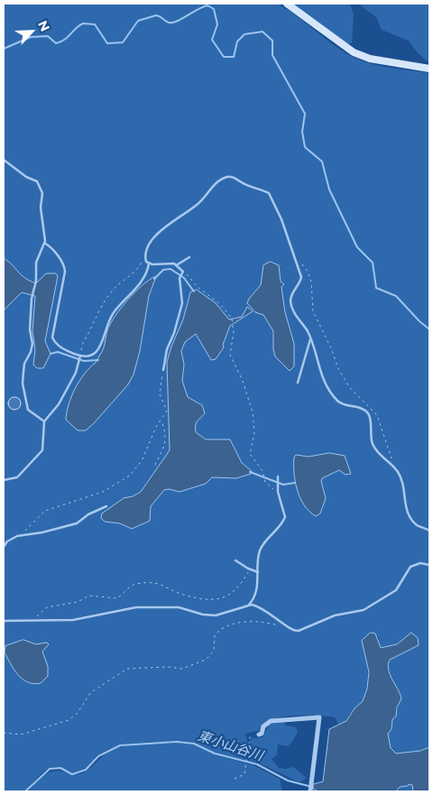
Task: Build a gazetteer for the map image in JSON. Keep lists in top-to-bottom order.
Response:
{
  "water": ["東小山谷川"],
  "north": "top right"
}
